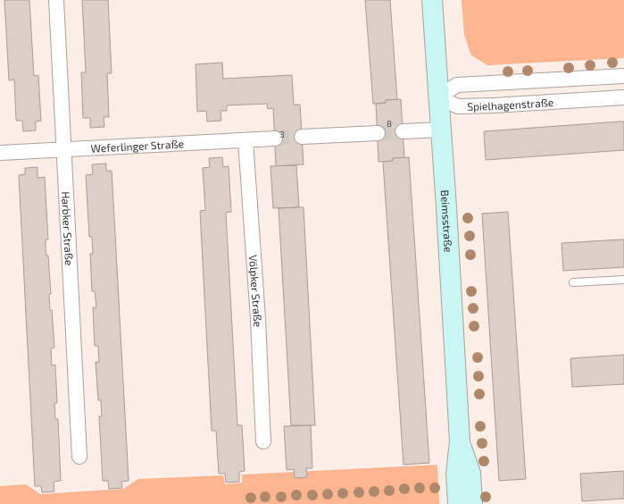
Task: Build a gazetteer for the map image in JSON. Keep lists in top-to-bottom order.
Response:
{
  "streets": {
    "street": [
      "Spielhagenstraße",
      "Weferlinger Straße",
      "Beimsstraße",
      "Harbker Straße",
      "Völpker Straße"
    ]
  },
  "crossings": [
    ["Spielhagenstraße", "Beimsstraße"],
    ["Weferlinger Straße", "Harbker Straße"],
    ["Weferlinger Straße", "Völpker Straße"]
  ],
  "house_numbers": ["8", "3"]
}
